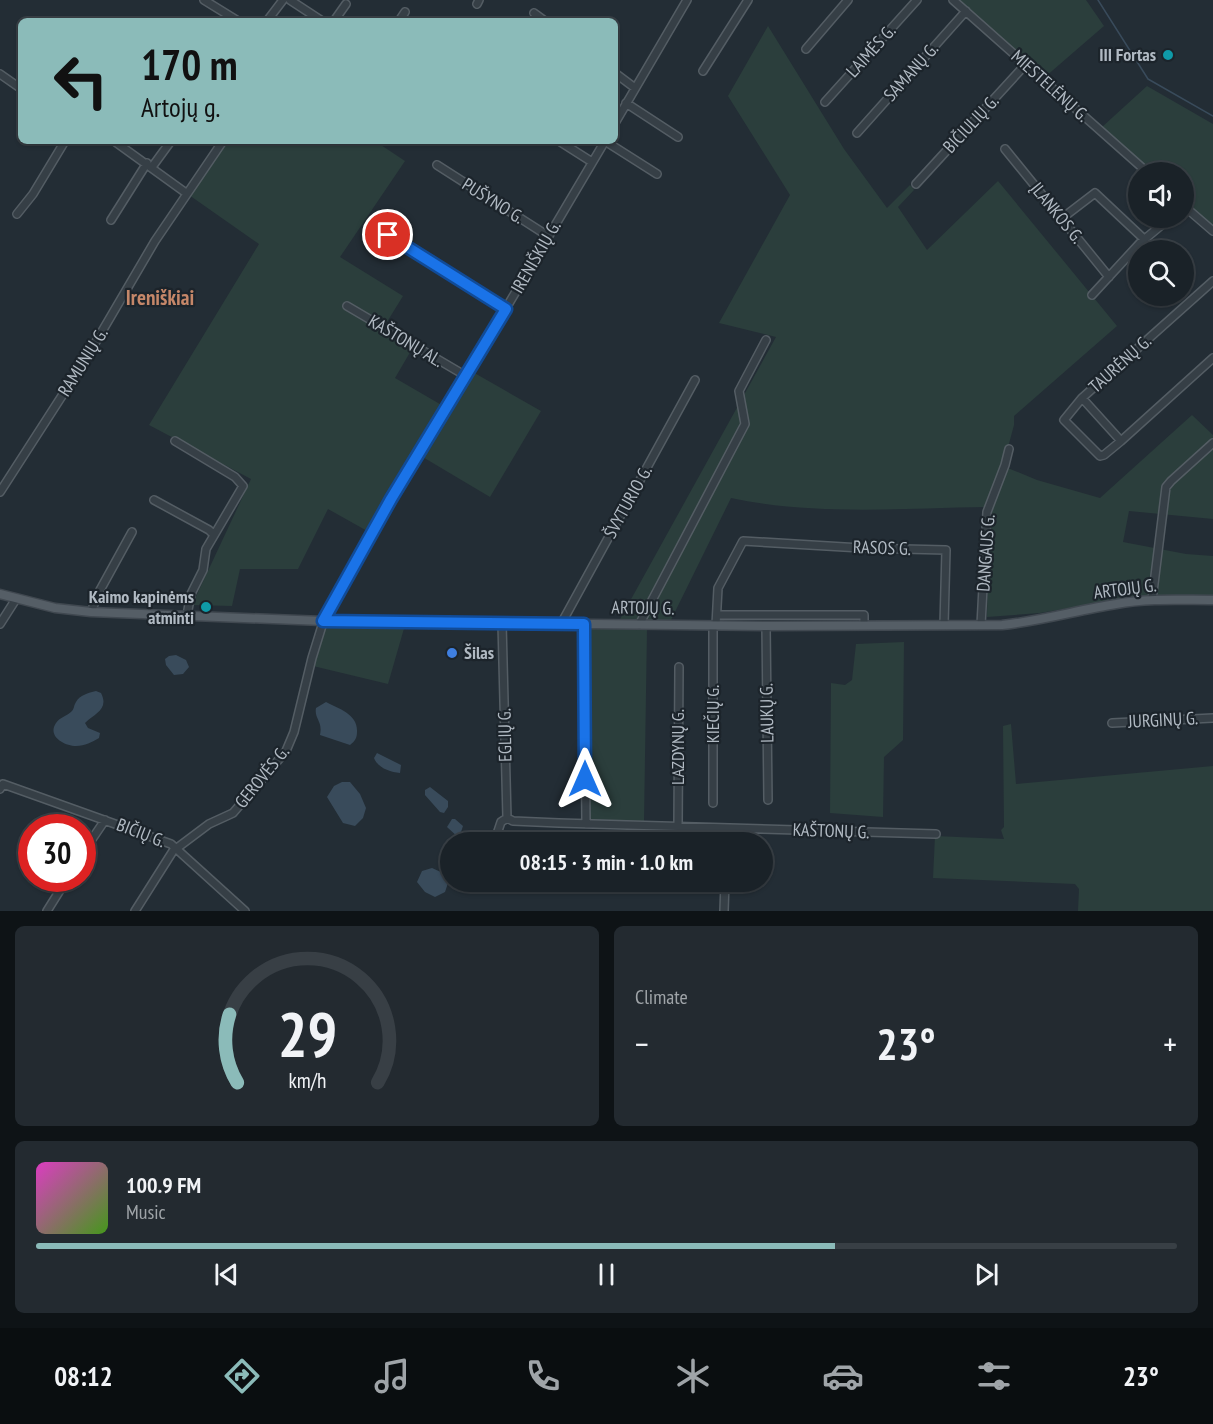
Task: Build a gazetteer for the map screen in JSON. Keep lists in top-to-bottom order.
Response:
{
  "streets": {
    "main road": ["ARTOJŲ G."],
    "street": [
      "LAIMĖS G.",
      "SAMANŲ G.",
      "MIESTELĖNŲ G.",
      "BIČIULIŲ G.",
      "PUŠYNO G.",
      "ĮLANKOS G.",
      "IRENIŠKIŲ G.",
      "KAŠTONŲ AL.",
      "RAMUNIŲ G.",
      "TAURĖNŲ G.",
      "ŠVYTURIO G.",
      "RASOS G.",
      "DANGAUS G.",
      "LAUKŲ G.",
      "KIEČIŲ G.",
      "JURGINŲ G.",
      "EGLIŲ G.",
      "LAZDYNŲ G.",
      "GEROVĖS G.",
      "KAŠTONŲ G.",
      "BIČIŲ G."
    ]
  },
  "crossings": [
    ["SAMANŲ G.", "MIESTELĖNŲ G."],
    ["MIESTELĖNŲ G.", "BIČIULIŲ G."],
    ["PUŠYNO G.", "IRENIŠKIŲ G."],
    ["IRENIŠKIŲ G.", "KAŠTONŲ AL."],
    ["IRENIŠKIŲ G.", "ARTOJŲ G."],
    ["IRENIŠKIŲ G.", "GEROVĖS G."],
    ["ŠVYTURIO G.", "ARTOJŲ G."],
    ["RASOS G.", "ARTOJŲ G."],
    ["RASOS G.", "KIEČIŲ G."],
    ["DANGAUS G.", "ARTOJŲ G."],
    ["ARTOJŲ G.", "LAUKŲ G."],
    ["ARTOJŲ G.", "KIEČIŲ G."],
    ["ARTOJŲ G.", "EGLIŲ G."],
    ["ARTOJŲ G.", "GEROVĖS G."],
    ["EGLIŲ G.", "KAŠTONŲ G."],
    ["LAZDYNŲ G.", "KAŠTONŲ G."],
    ["GEROVĖS G.", "BIČIŲ G."]
  ],
  "districts": ["Ireniškiai"],
  "places": ["III Fortas", "Kaimo kapinėms atminti", "Šilas"],
  "page": {
    "turn": ["170 m", "Artojų g."],
    "limit": "30",
    "trip": "08:15 · 3 min · 1.0 km",
    "tile": "Climate",
    "heat": ["−", "23°", "+"],
    "song": ["100.9 FM", "Music"],
    "tabs": ["08:12", "23°"],
    "gauge": ["29", "km/h"]
  }
}
